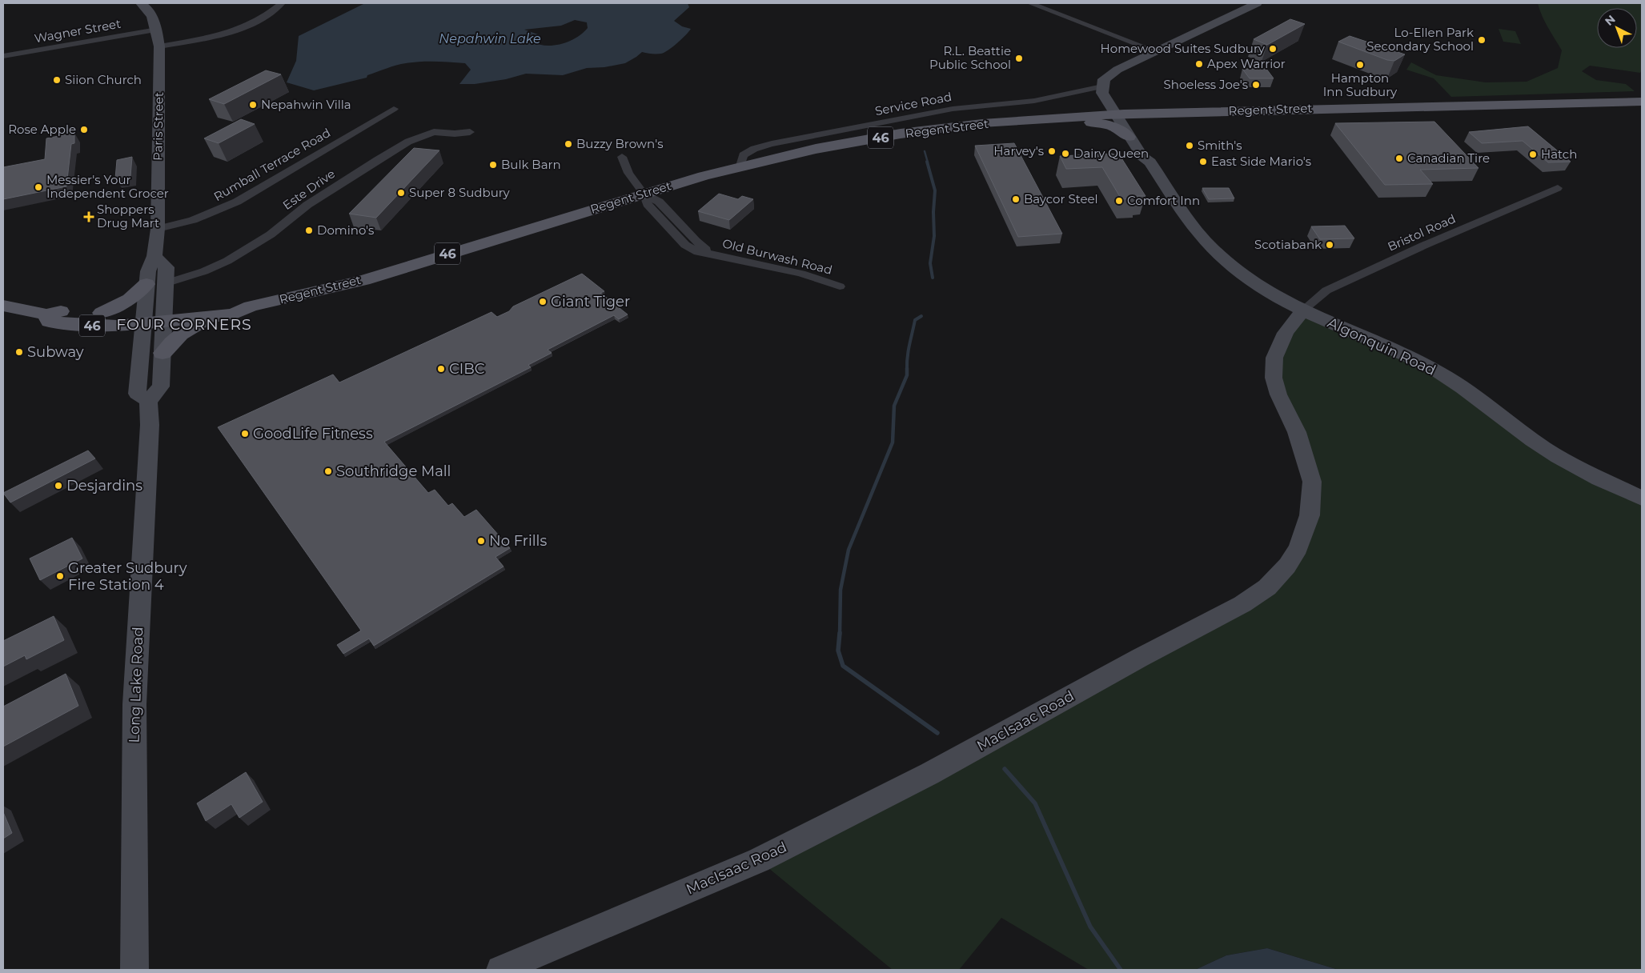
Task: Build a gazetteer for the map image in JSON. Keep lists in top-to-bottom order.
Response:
{
  "streets": {
    "main road": ["Regent Street", "46"],
    "street": [
      "Wagner Street",
      "Service Road",
      "Paris Street",
      "Rumball Terrace Road",
      "Este Drive",
      "Bristol Road",
      "Old Burwash Road",
      "Algonquin Road",
      "Long Lake Road",
      "MacIsaac Road"
    ]
  },
  "crossings": [
    ["Wagner Street", "Paris Street"],
    ["Service Road", "Regent Street"],
    ["Regent Street", "Paris Street"],
    ["Regent Street", "Old Burwash Road"],
    ["Regent Street", "Algonquin Road"],
    ["Regent Street", "Long Lake Road"],
    ["Paris Street", "Rumball Terrace Road"],
    ["Paris Street", "Long Lake Road"],
    ["Bristol Road", "Algonquin Road"],
    ["Bristol Road", "MacIsaac Road"],
    ["Algonquin Road", "MacIsaac Road"]
  ],
  "districts": ["FOUR CORNERS"],
  "water": ["Nepahwin Lake"],
  "places": {
    "other": [
      "Lo-Ellen Park Secondary School",
      "Homewood Suites Sudbury",
      "R.L. Beattie Public School",
      "Apex Warrior",
      "Hampton Inn Sudbury",
      "Siion Church",
      "Shoeless Joe's",
      "Nepahwin Villa",
      "Rose Apple",
      "Buzzy Brown's",
      "Smith's",
      "Harvey's",
      "Dairy Queen",
      "Hatch",
      "Canadian Tire",
      "East Side Mario's",
      "Bulk Barn",
      "Messier's Your Independent Grocer",
      "Super 8 Sudbury",
      "Baycor Steel",
      "Comfort Inn",
      "Domino's",
      "Scotiabank",
      "Giant Tiger",
      "Subway",
      "CIBC",
      "GoodLife Fitness",
      "Southridge Mall",
      "Desjardins",
      "No Frills",
      "Greater Sudbury Fire Station 4"
    ],
    "health": ["Shoppers Drug Mart"]
  },
  "north": "top left"
}
